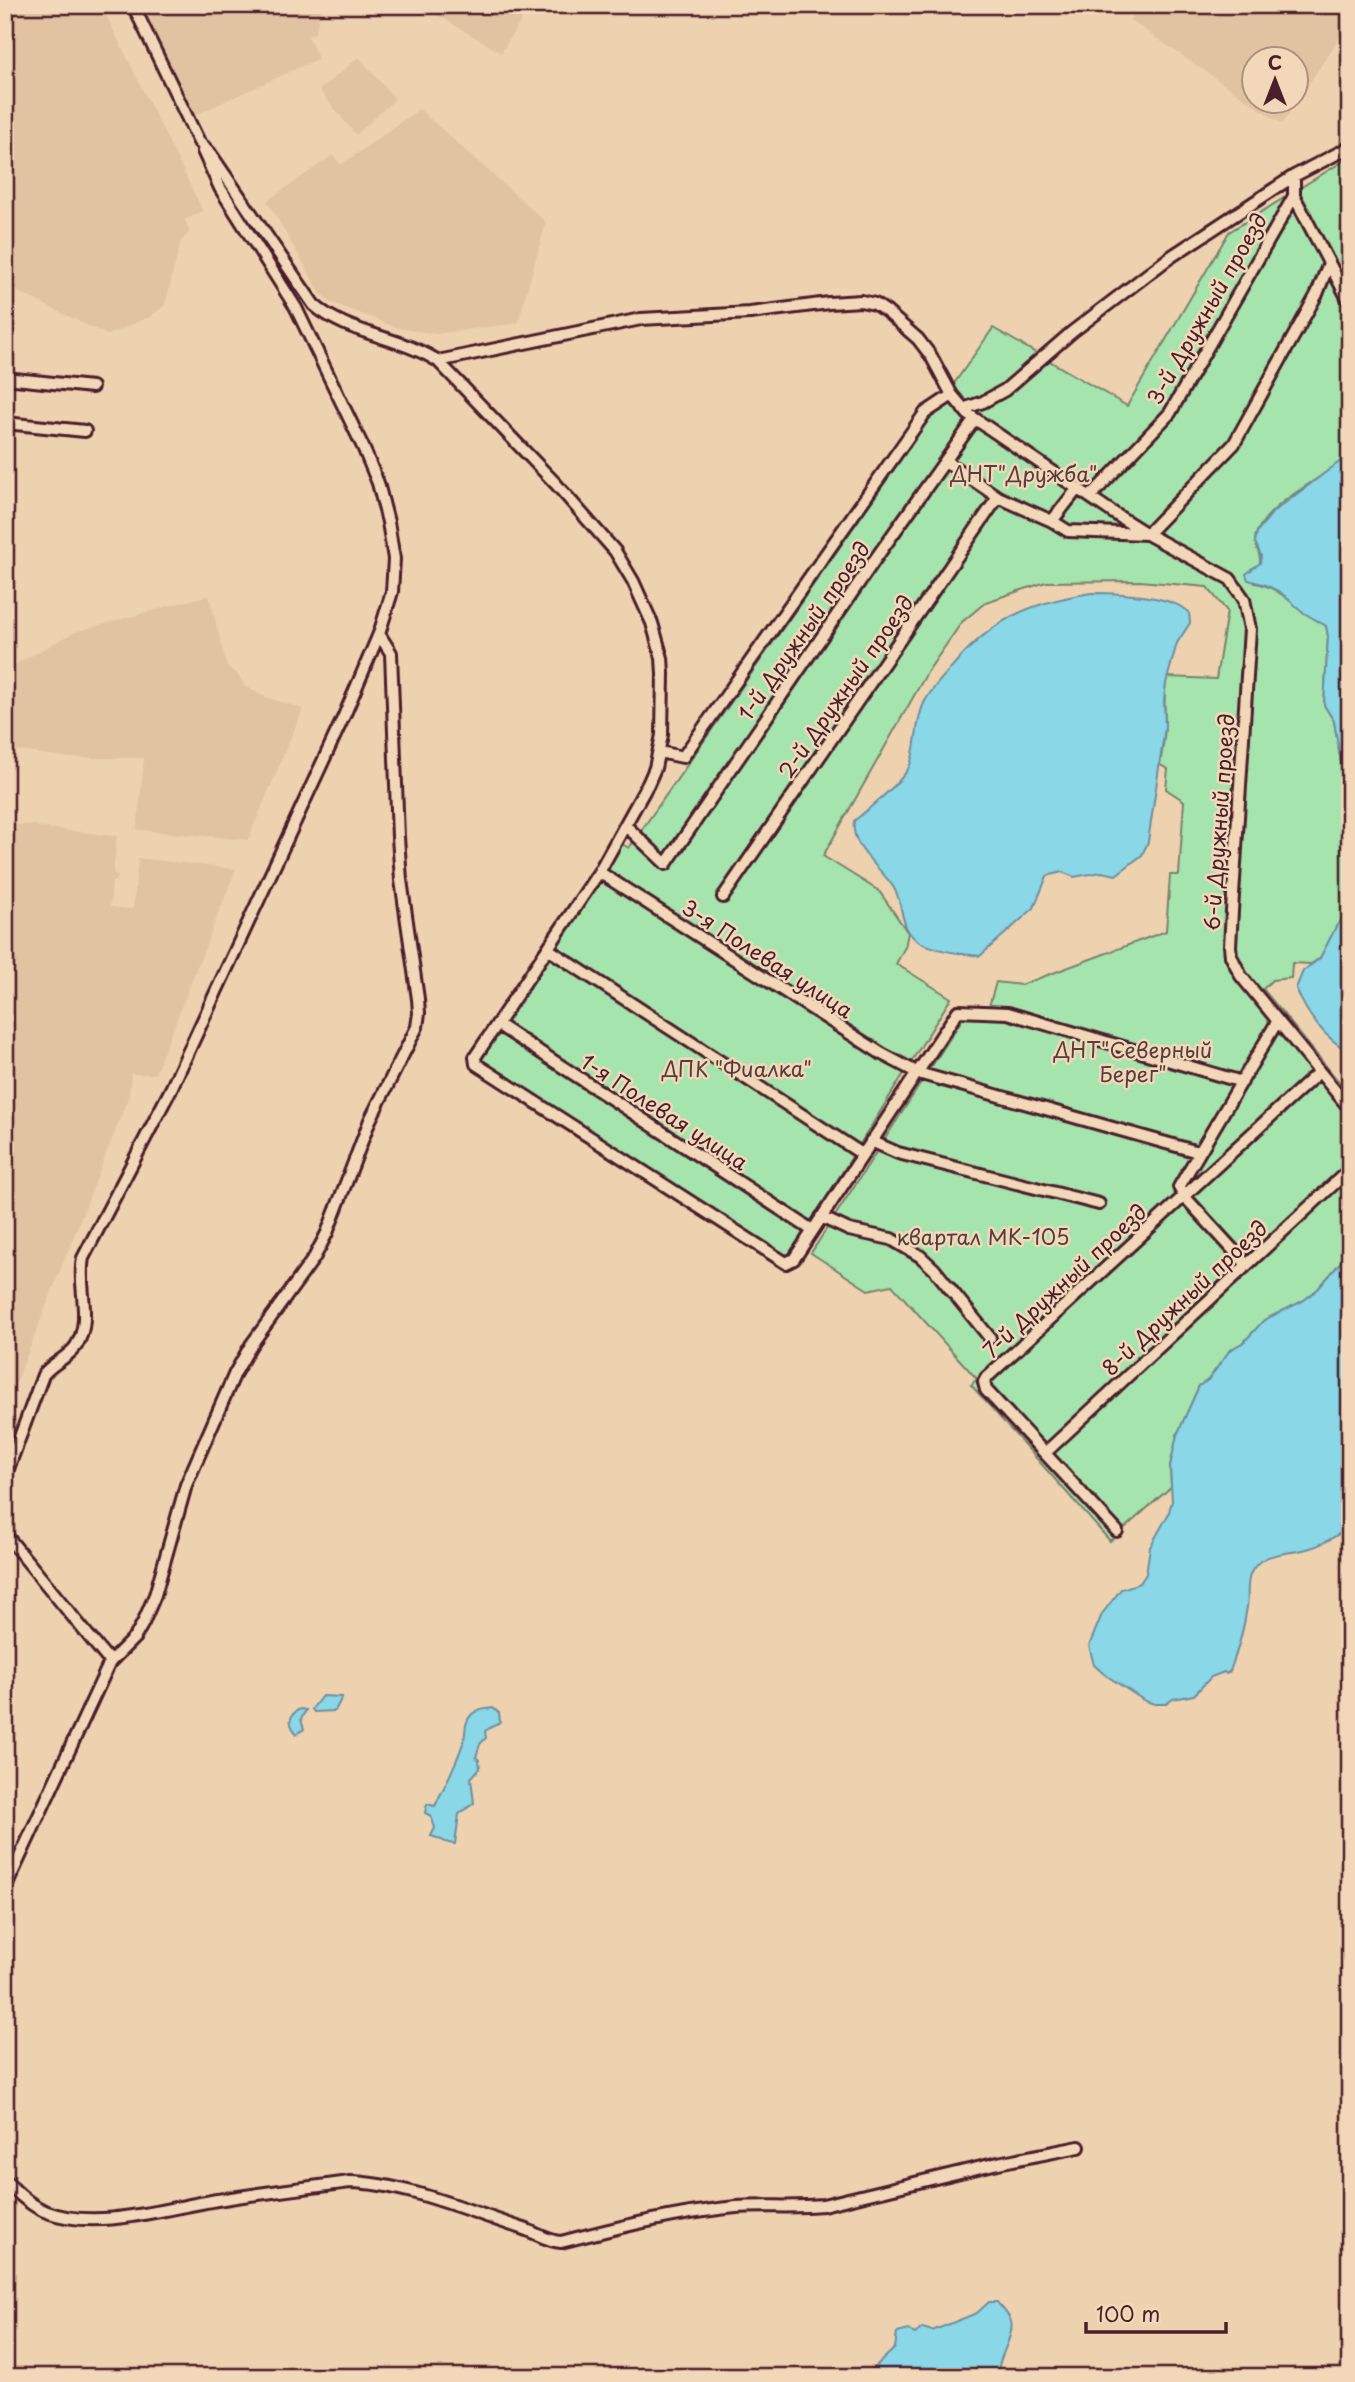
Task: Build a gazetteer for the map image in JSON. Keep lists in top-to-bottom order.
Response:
{
  "streets": {
    "street": [
      "3-й Дружный проезд",
      "1-й Дружный проезд",
      "2-й Дружный проезд",
      "6-й Дружный проезд",
      "3-я Полевая улица",
      "1-я Полевая улица",
      "7-й Дружный проезд",
      "8-й Дружный проезд"
    ]
  },
  "crossings": [
    ["6-й Дружный проезд", "7-й Дружный проезд"],
    ["7-й Дружный проезд", "8-й Дружный проезд"]
  ],
  "parks": [
    "ДНТ\"Дружба\"",
    "ДНТ\"Северный Берег\"",
    "ДПК \"Фиалка\"",
    "квартал МК-105"
  ],
  "scale_bar": "100 m",
  "north": "top"
}
